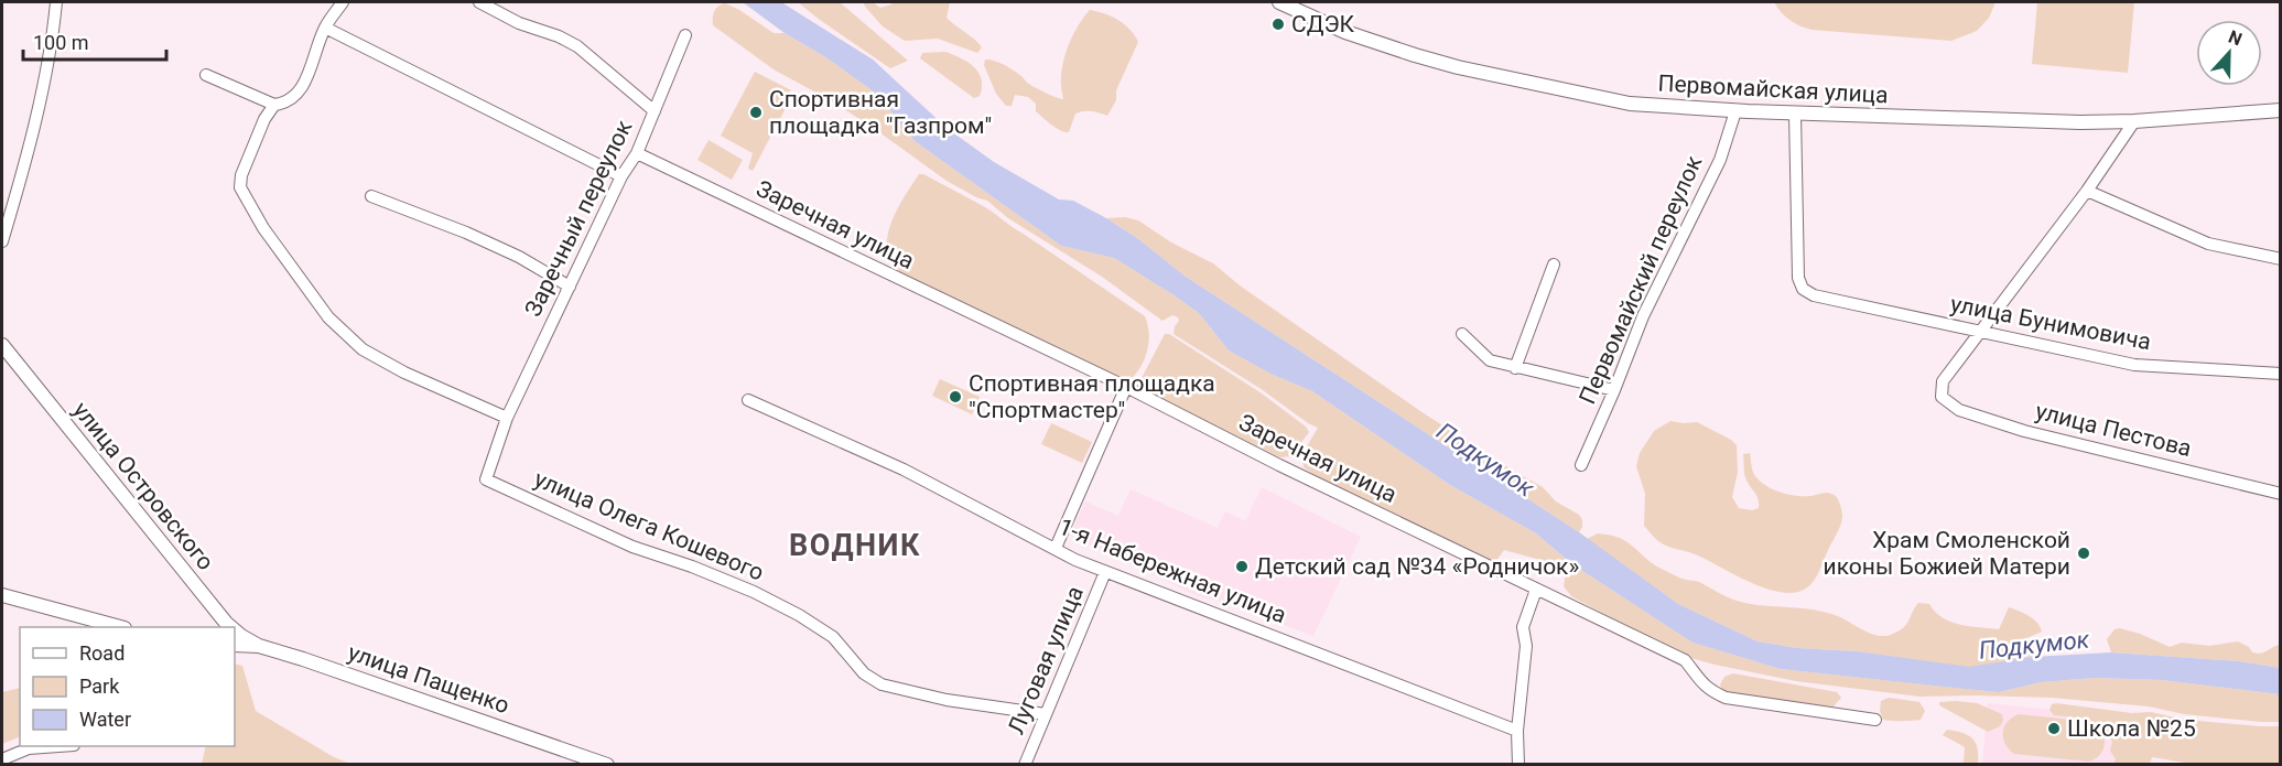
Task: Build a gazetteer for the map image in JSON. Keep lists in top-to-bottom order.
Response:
{
  "streets": {
    "street": [
      "Первомайская улица",
      "Заречный переулок",
      "Заречная улица",
      "Первомайский переулок",
      "улица Бунимовича",
      "улица Пестова",
      "улица Островского",
      "улица Олега Кошевого",
      "1-я Набережная улица",
      "Луговая улица",
      "улица Пащенко"
    ]
  },
  "crossings": [
    ["Первомайская улица", "Первомайский переулок"],
    ["Первомайская улица", "улица Бунимовича"],
    ["Заречный переулок", "Заречная улица"],
    ["Заречный переулок", "улица Олега Кошевого"],
    ["улица Бунимовича", "улица Пестова"],
    ["улица Островского", "улица Пащенко"],
    ["улица Олега Кошевого", "Луговая улица"],
    ["1-я Набережная улица", "Луговая улица"]
  ],
  "districts": ["ВОДНИК"],
  "water": ["Подкумок"],
  "places": [
    "СДЭК",
    "Спортивная площадка \"Газпром\"",
    "Спортивная площадка \"Спортмастер\"",
    "Храм Смоленской иконы Божией Матери",
    "Детский сад №34 «Родничок»",
    "Школа №25"
  ],
  "legend": ["Road", "Park", "Water"],
  "scale_bar": "100 m",
  "north": "top"
}
